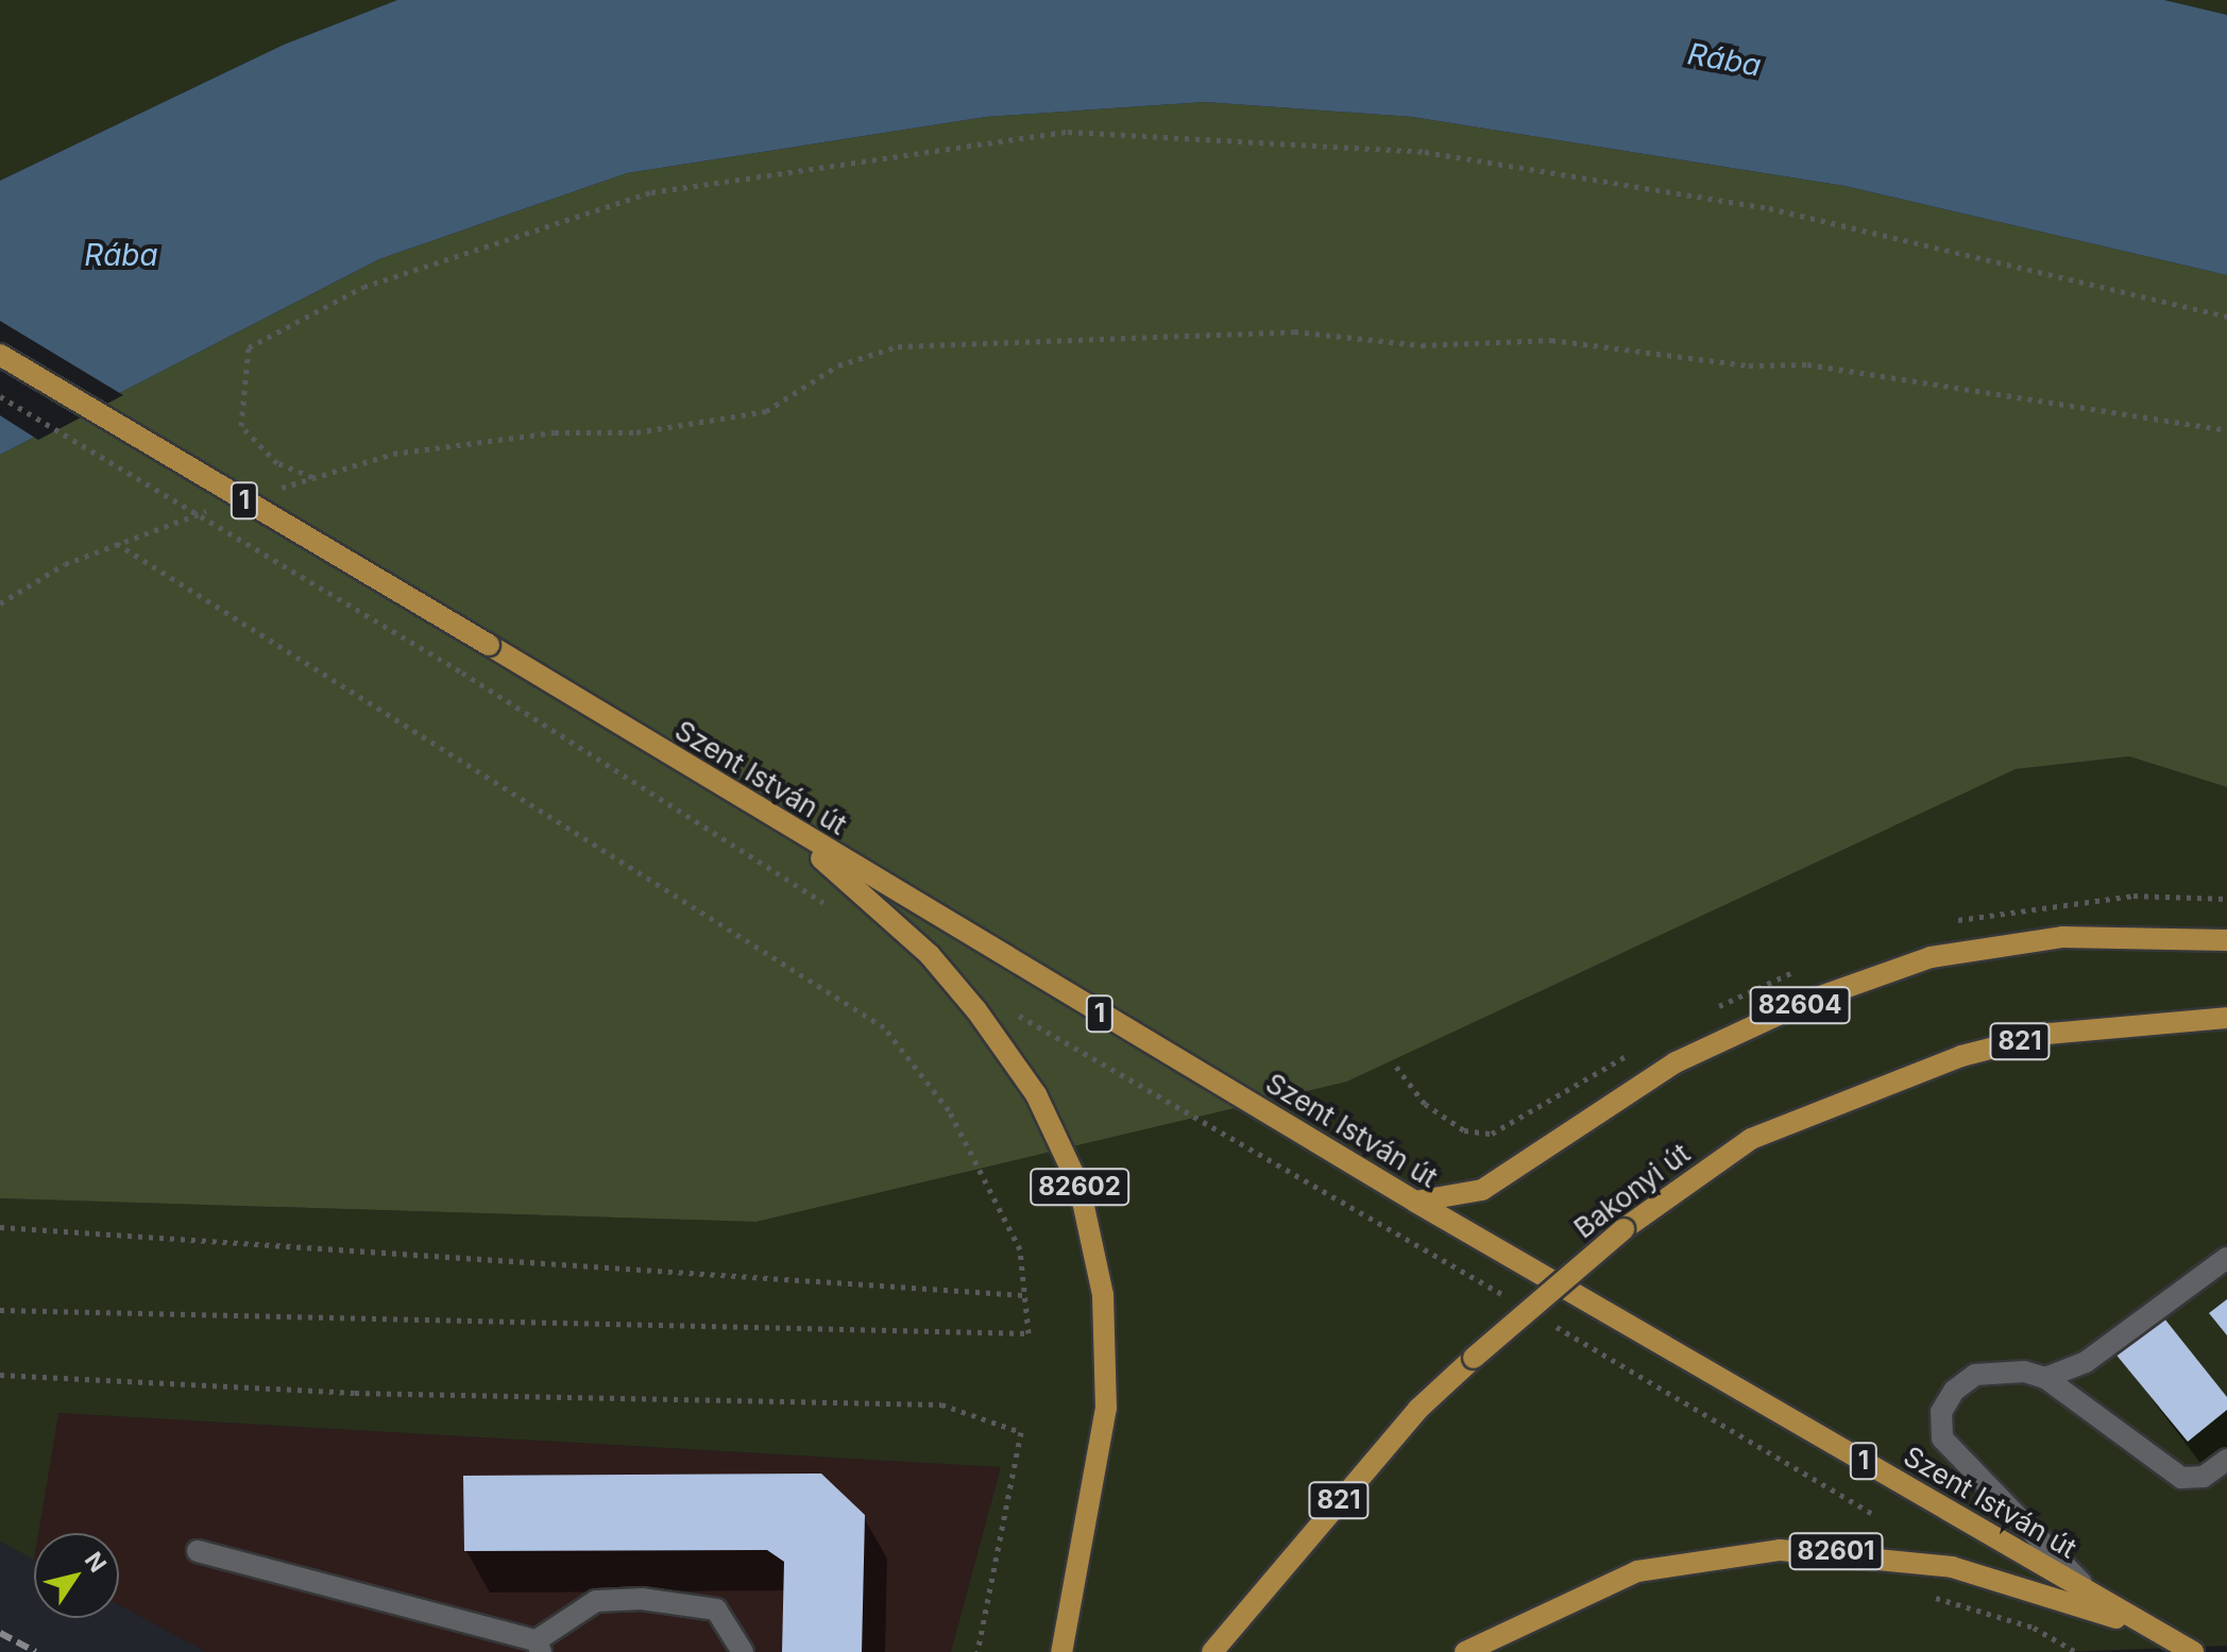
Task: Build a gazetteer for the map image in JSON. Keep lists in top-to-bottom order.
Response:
{
  "streets": {
    "main road": [
      "1",
      "Szent István út",
      "82604",
      "821",
      "82602",
      "Bakonyi út",
      "82601"
    ]
  },
  "crossings": [
    ["Szent István út", "82604"],
    ["Szent István út", "82602"],
    ["Szent István út", "82601"]
  ],
  "water": ["Rába"],
  "north": "top right"
}
